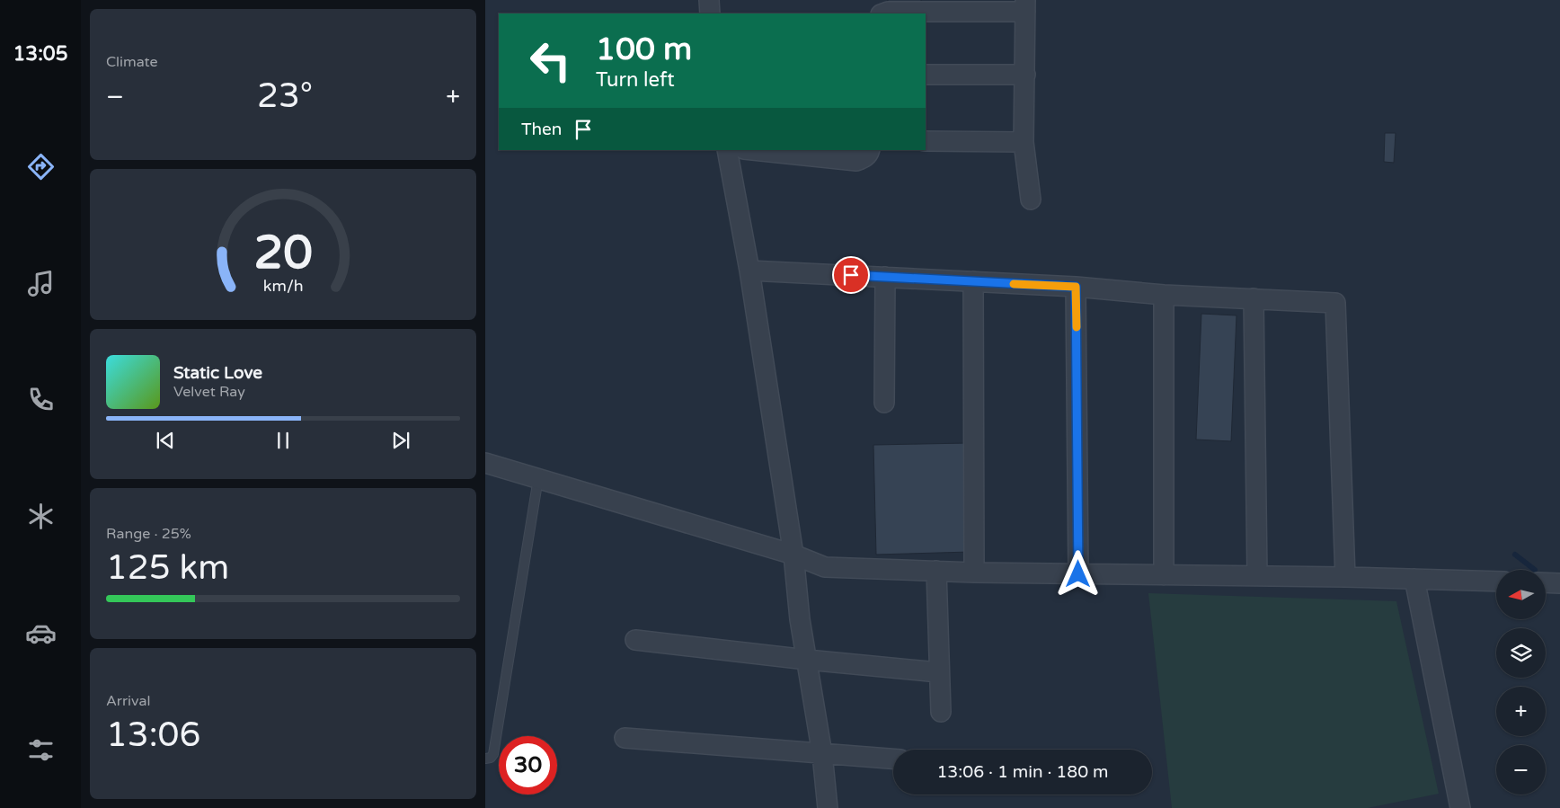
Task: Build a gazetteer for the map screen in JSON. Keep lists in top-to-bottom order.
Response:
{
  "north": "left",
  "page": {
    "tabs": "13:05",
    "tile": [
      "Climate",
      ["Range · 25%", "125 km"],
      ["Arrival", "13:06"]
    ],
    "turn": ["100 m", "Turn left"],
    "heat": ["−", "23°", "+"],
    "then": "Then",
    "song": ["Static Love", "Velvet Ray"],
    "map_buttons": ["+", "−"],
    "limit": "30",
    "trip": "13:06 · 1 min · 180 m",
    "gauge": ["20", "km/h"]
  }
}
